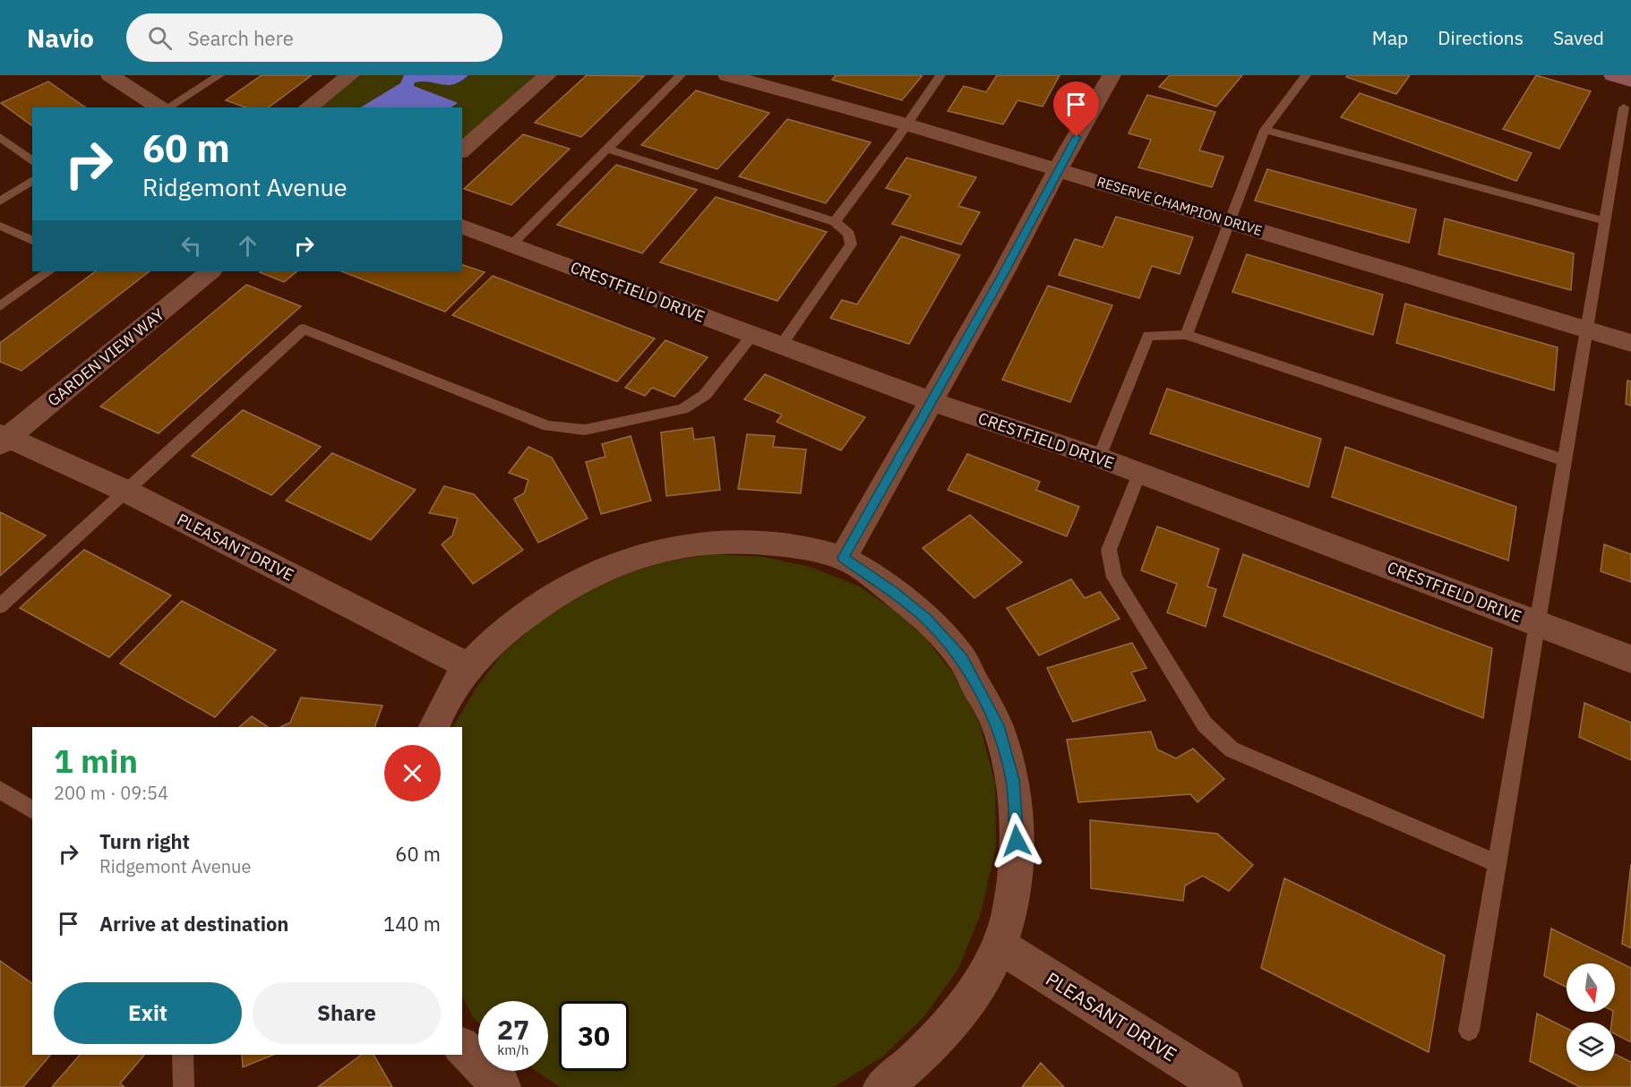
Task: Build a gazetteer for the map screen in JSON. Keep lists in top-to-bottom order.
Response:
{
  "streets": {
    "street": [
      "RESERVE CHAMPION DRIVE",
      "CRESTFIELD DRIVE",
      "GARDEN VIEW WAY",
      "PLEASANT DRIVE"
    ]
  },
  "crossings": [
    ["GARDEN VIEW WAY", "PLEASANT DRIVE"]
  ],
  "north": "bottom",
  "page": {
    "header": "Navio",
    "search": "Search here",
    "nav": ["Map", "Directions", "Saved"],
    "turn": ["60 m", "Ridgemont Avenue"],
    "heading": ["1 min", "200 m · 09:54"],
    "list": [
      {
        "name": "Turn right",
        "note": "Ridgemont Avenue",
        "value": "60 m"
      },
      {
        "name": "Arrive at destination",
        "value": "140 m"
      }
    ],
    "buttons": ["Exit", "Share"],
    "speed": "27 km/h",
    "limit": "30"
  }
}
